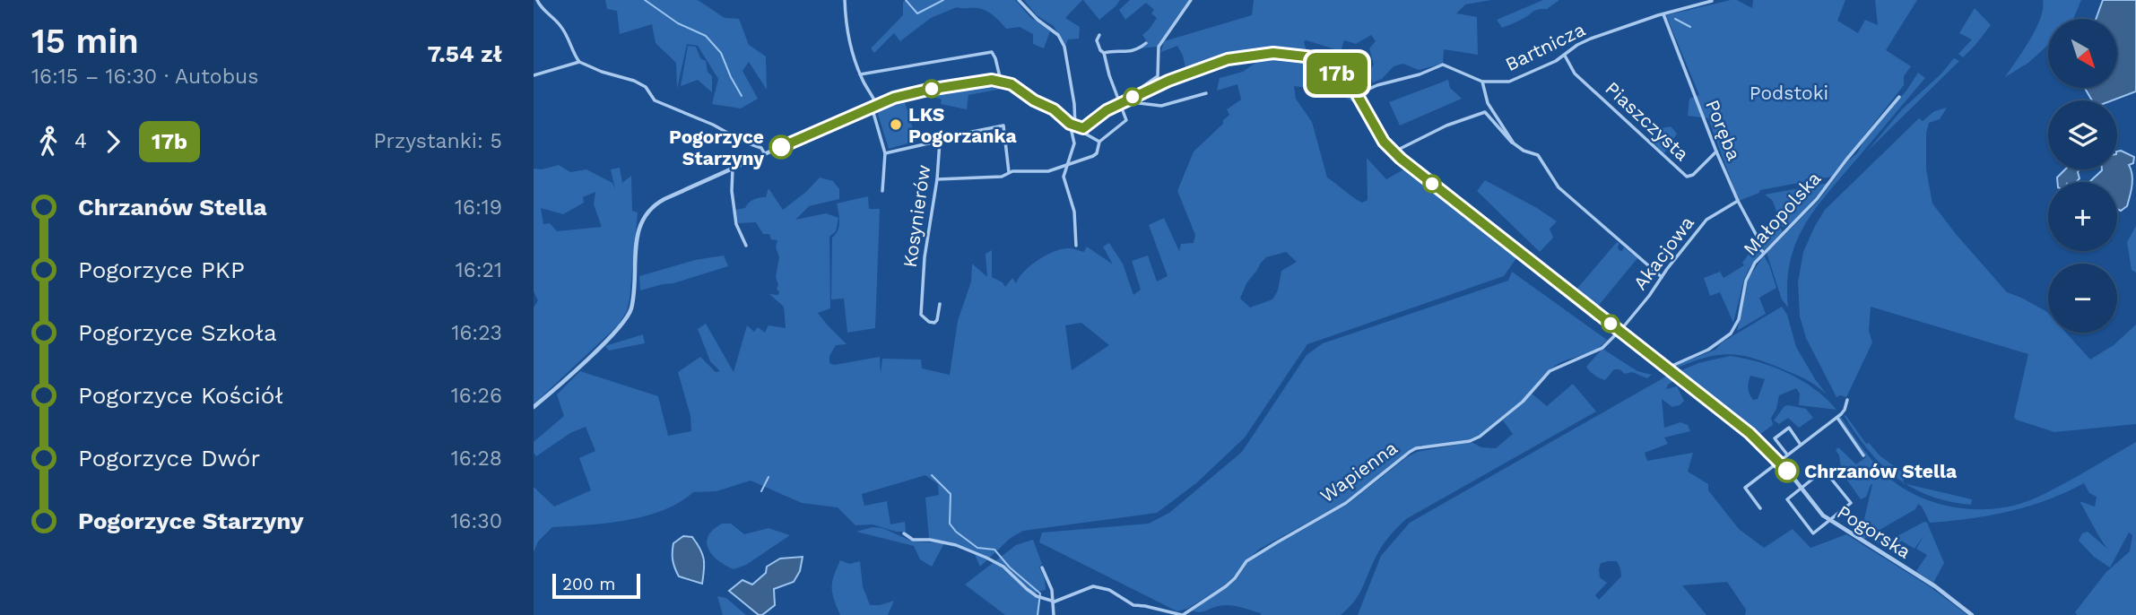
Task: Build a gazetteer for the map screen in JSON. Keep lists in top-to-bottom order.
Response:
{
  "streets": {
    "street": [
      "Bartnicza",
      "Piaszczysta",
      "Poręba",
      "Małopolska",
      "Kosynierów",
      "Akacjowa",
      "Wapienna",
      "Pogorska"
    ]
  },
  "crossings": [
    ["Bartnicza", "Piaszczysta"],
    ["Bartnicza", "Poręba"],
    ["Bartnicza", "Pogorska"],
    ["Piaszczysta", "Poręba"],
    ["Poręba", "Małopolska"],
    ["Poręba", "Akacjowa"],
    ["Małopolska", "Pogorska"],
    ["Akacjowa", "Wapienna"],
    ["Akacjowa", "Pogorska"],
    ["Wapienna", "Pogorska"]
  ],
  "parks": ["Podstoki"],
  "places": ["LKS Pogorzanka", "Pogorzyce Starzyny", "Chrzanów Stella"],
  "lines": ["bus line 17b"],
  "scale_bar": "200 m",
  "north": "bottom right",
  "page": {
    "heading": ["15 min", "16:15 – 16:30 · Autobus", "7.54 zł"],
    "on_map": "17b",
    "map_buttons": ["+", "−"],
    "legs": ["4", "17b", "Przystanki: 5"],
    "list": [
      {
        "name": "Chrzanów Stella",
        "value": "16:19"
      },
      {
        "name": "Pogorzyce PKP",
        "value": "16:21"
      },
      {
        "name": "Pogorzyce Szkoła",
        "value": "16:23"
      },
      {
        "name": "Pogorzyce Kościół",
        "value": "16:26"
      },
      {
        "name": "Pogorzyce Dwór",
        "value": "16:28"
      },
      {
        "name": "Pogorzyce Starzyny",
        "value": "16:30"
      }
    ],
    "scale": "200 m"
  }
}
